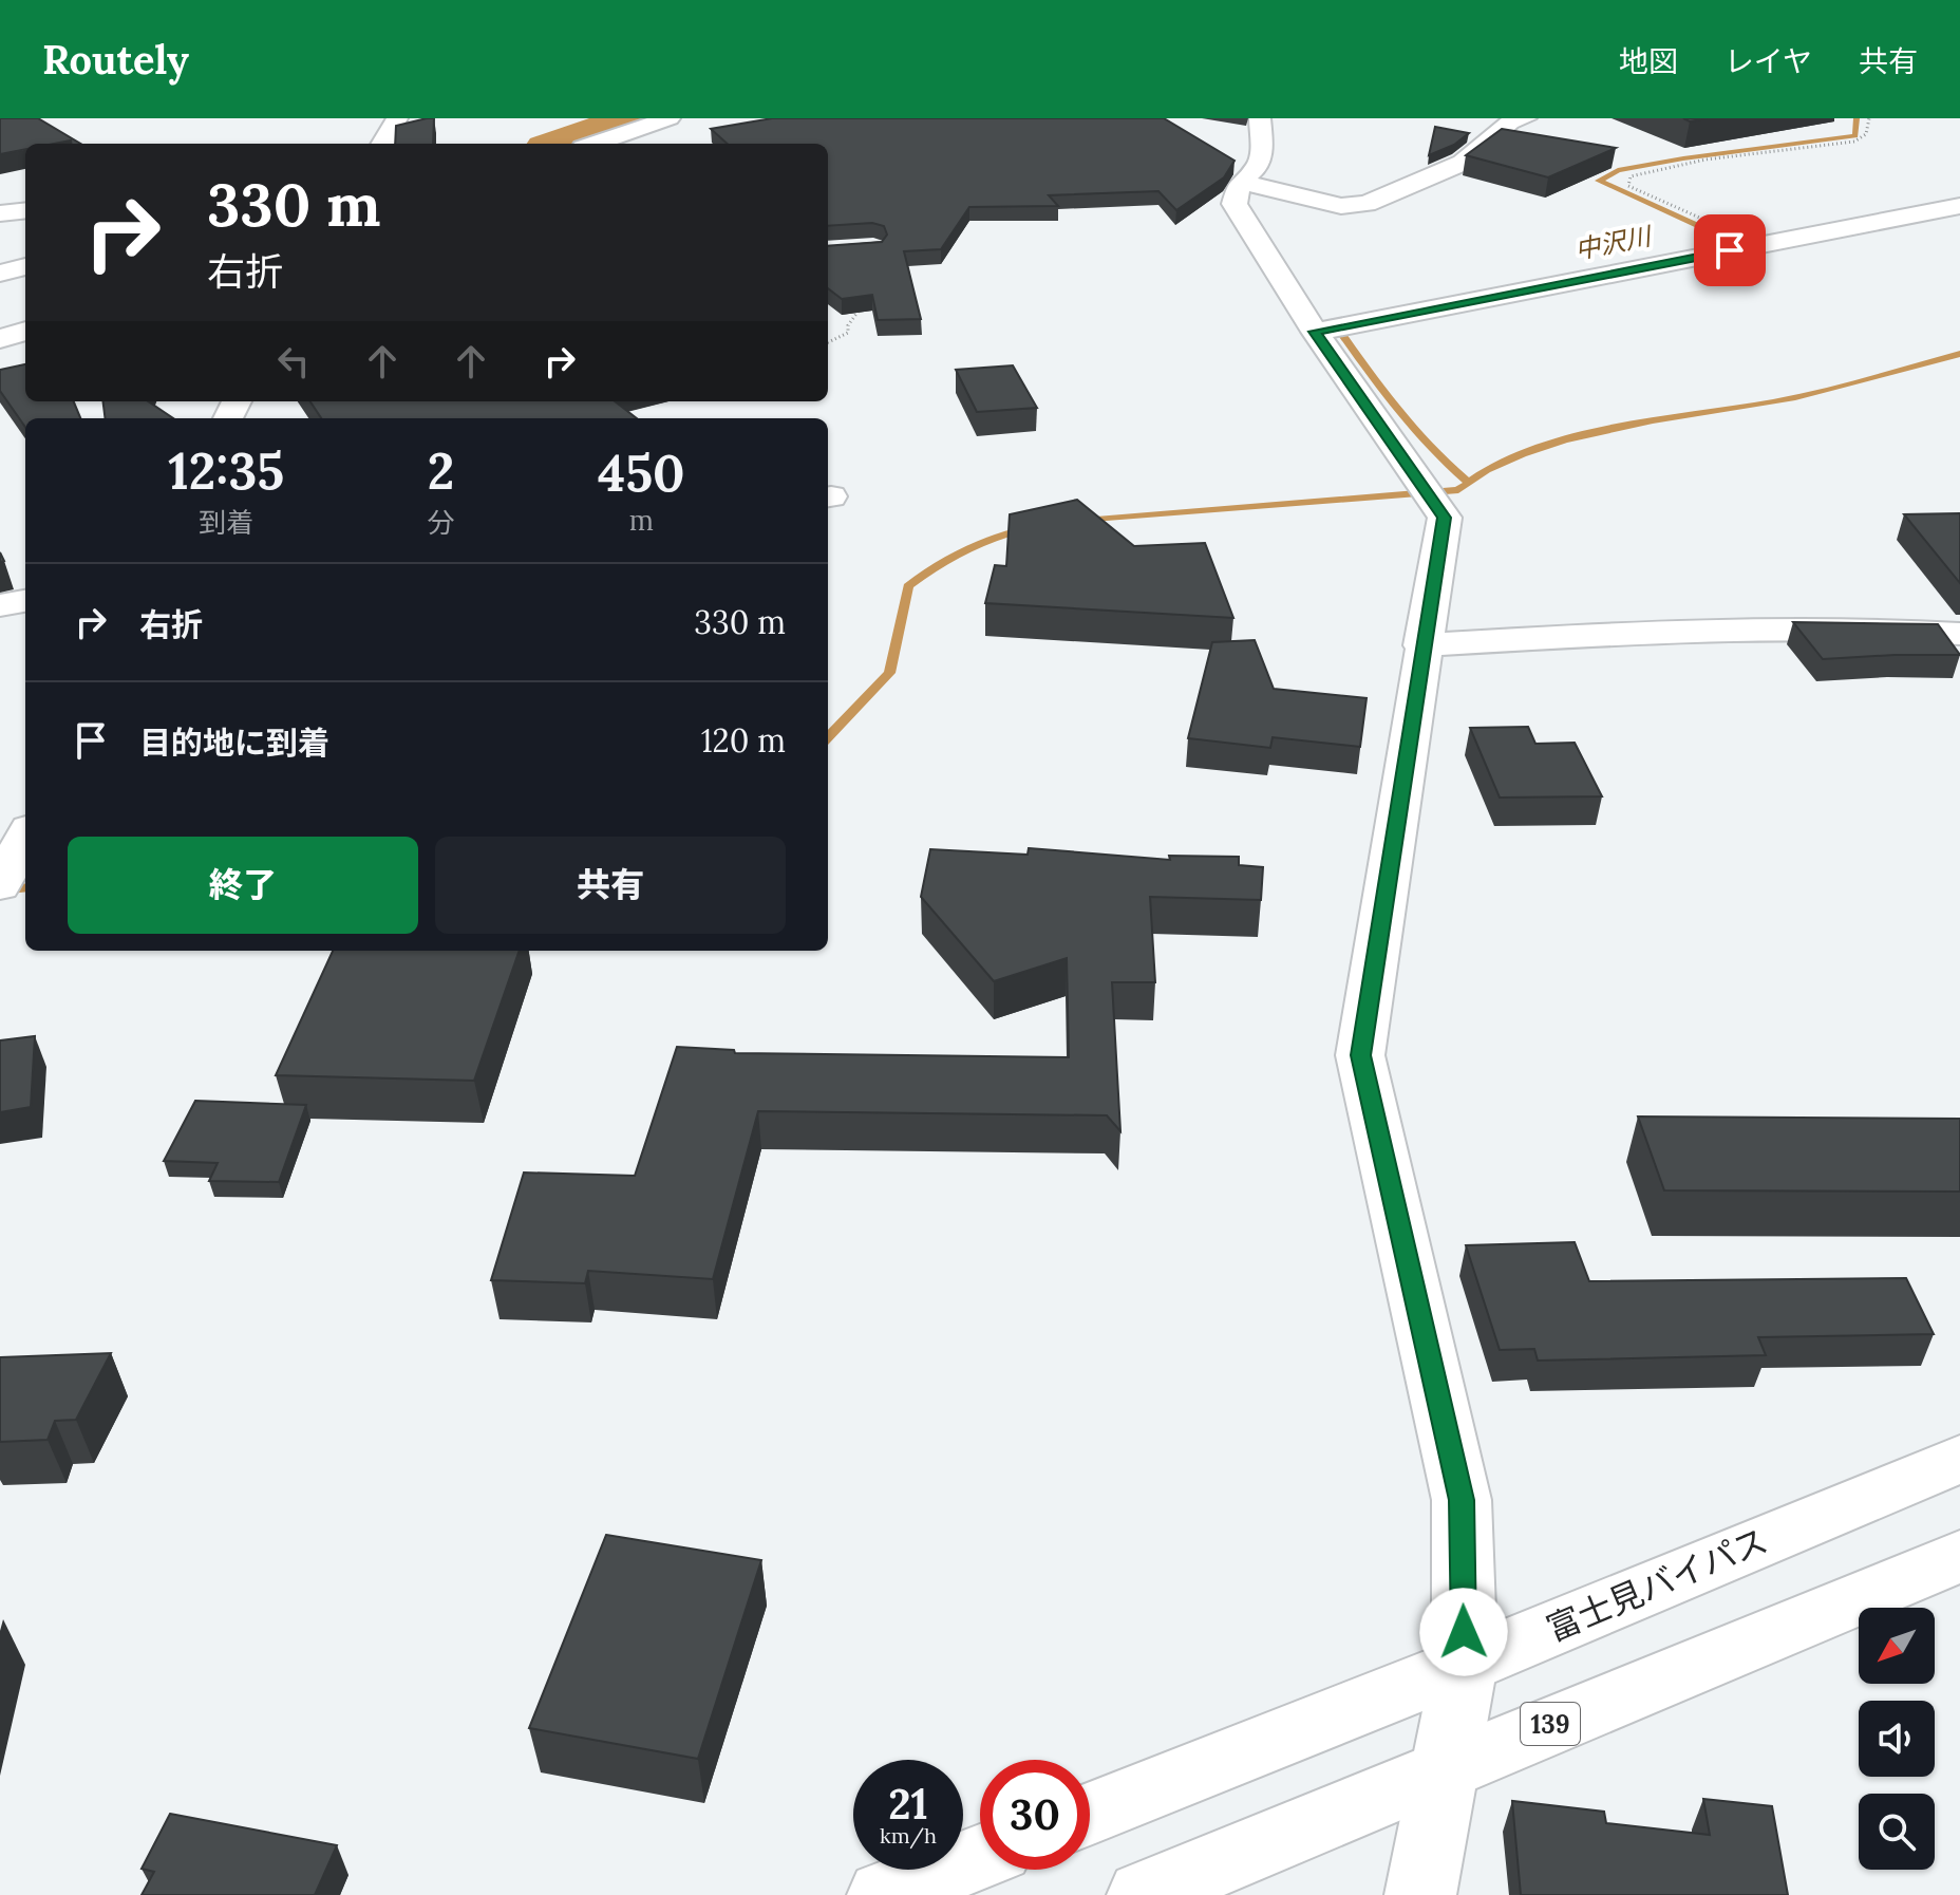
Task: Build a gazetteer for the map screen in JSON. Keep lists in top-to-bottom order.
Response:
{
  "streets": {
    "main road": ["富士見バイパス", "139"]
  },
  "water": ["中沢川"],
  "north": "bottom left",
  "page": {
    "header": "Routely",
    "nav": ["地図", "レイヤ", "共有"],
    "turn": ["330 m", "右折"],
    "eta": [
      "12:35",
      "到着",
      "2",
      "分",
      "450",
      "m"
    ],
    "list": [
      {
        "name": "右折",
        "value": "330 m"
      },
      {
        "name": "目的地に到着",
        "value": "120 m"
      }
    ],
    "buttons": ["終了", "共有"],
    "speed": "21 km/h",
    "limit": "30"
  }
}
